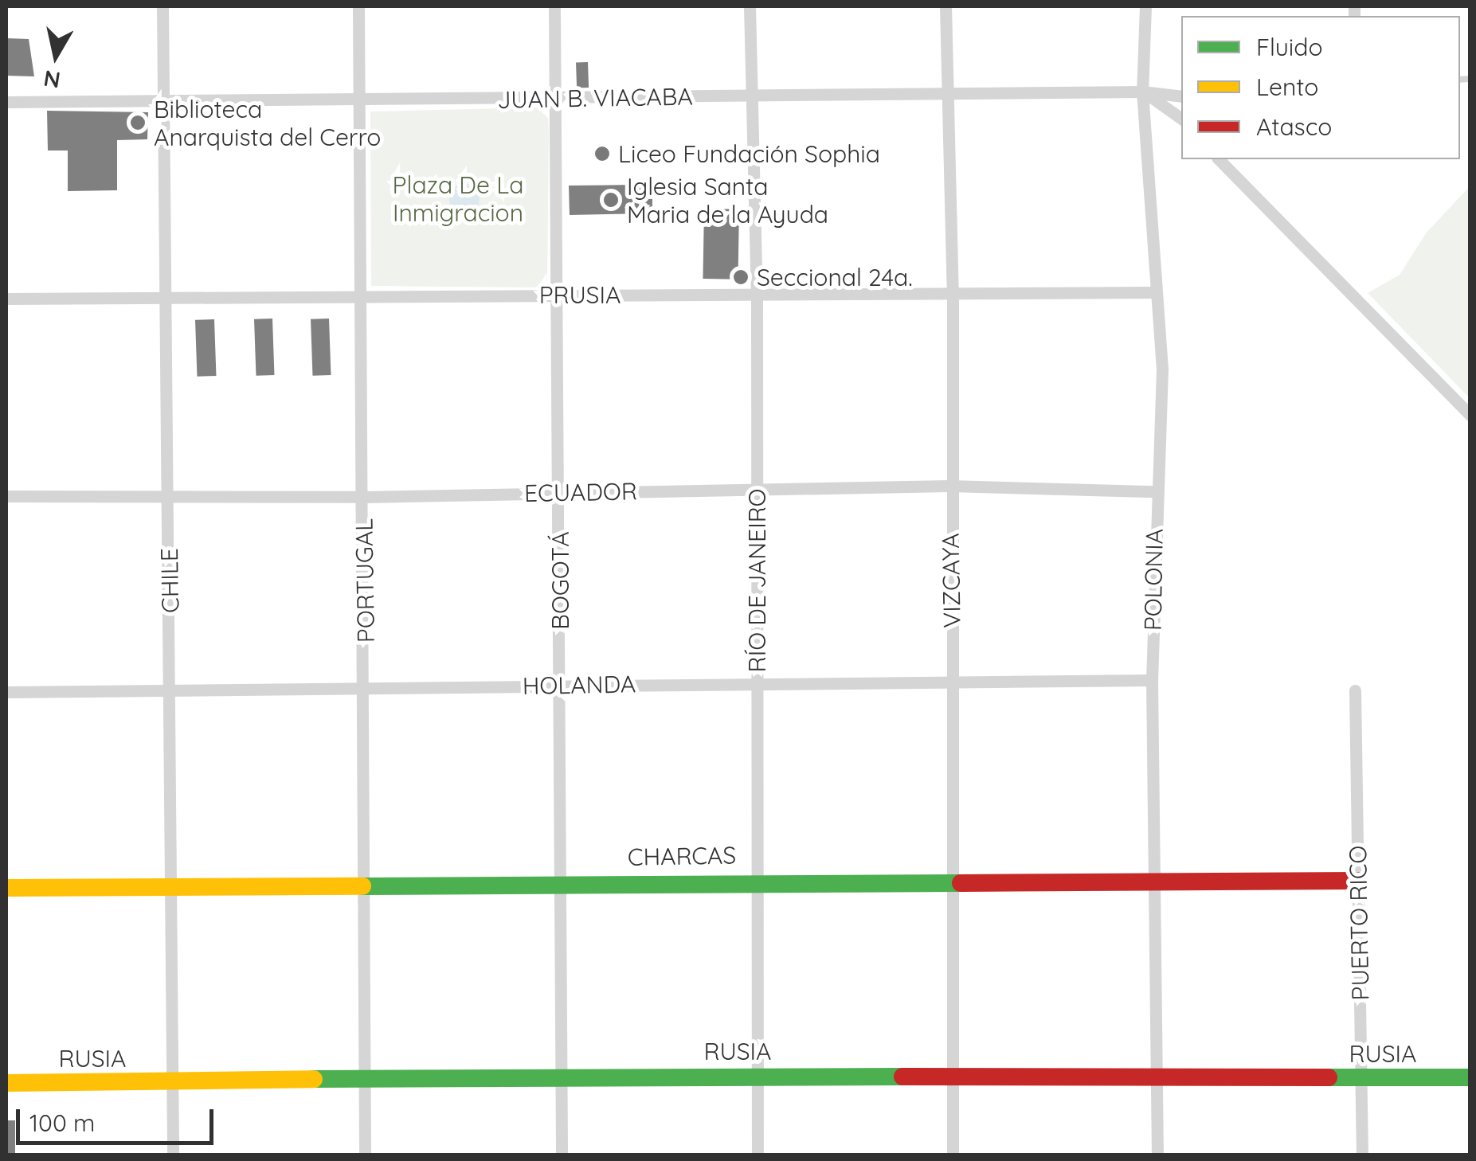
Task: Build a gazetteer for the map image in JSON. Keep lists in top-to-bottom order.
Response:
{
  "streets": {
    "street": [
      "JUAN B. VIACABA",
      "PRUSIA",
      "ECUADOR",
      "POLONIA",
      "CHILE",
      "PORTUGAL",
      "BOGOTÁ",
      "RÍO DE JANEIRO",
      "VIZCAYA",
      "HOLANDA",
      "CHARCAS",
      "PUERTO RICO",
      "RUSIA"
    ]
  },
  "crossings": [
    ["JUAN B. VIACABA", "POLONIA"],
    ["JUAN B. VIACABA", "CHILE"],
    ["JUAN B. VIACABA", "PORTUGAL"],
    ["JUAN B. VIACABA", "BOGOTÁ"],
    ["JUAN B. VIACABA", "RÍO DE JANEIRO"],
    ["JUAN B. VIACABA", "VIZCAYA"],
    ["PRUSIA", "POLONIA"],
    ["PRUSIA", "CHILE"],
    ["PRUSIA", "PORTUGAL"],
    ["PRUSIA", "BOGOTÁ"],
    ["PRUSIA", "RÍO DE JANEIRO"],
    ["PRUSIA", "VIZCAYA"],
    ["ECUADOR", "POLONIA"],
    ["ECUADOR", "CHILE"],
    ["ECUADOR", "PORTUGAL"],
    ["ECUADOR", "BOGOTÁ"],
    ["ECUADOR", "RÍO DE JANEIRO"],
    ["ECUADOR", "VIZCAYA"],
    ["POLONIA", "HOLANDA"],
    ["POLONIA", "CHARCAS"],
    ["POLONIA", "RUSIA"],
    ["CHILE", "HOLANDA"],
    ["CHILE", "CHARCAS"],
    ["CHILE", "RUSIA"],
    ["PORTUGAL", "HOLANDA"],
    ["PORTUGAL", "CHARCAS"],
    ["PORTUGAL", "RUSIA"],
    ["BOGOTÁ", "HOLANDA"],
    ["BOGOTÁ", "CHARCAS"],
    ["BOGOTÁ", "RUSIA"],
    ["RÍO DE JANEIRO", "HOLANDA"],
    ["RÍO DE JANEIRO", "CHARCAS"],
    ["RÍO DE JANEIRO", "RUSIA"],
    ["VIZCAYA", "HOLANDA"],
    ["VIZCAYA", "CHARCAS"],
    ["VIZCAYA", "RUSIA"],
    ["CHARCAS", "PUERTO RICO"],
    ["PUERTO RICO", "RUSIA"]
  ],
  "parks": ["Plaza De La Inmigracion"],
  "places": [
    "Biblioteca Anarquista del Cerro",
    "Liceo Fundación Sophia",
    "Iglesia Santa Maria de la Ayuda",
    "Seccional 24a."
  ],
  "legend": ["Fluido", "Lento", "Atasco"],
  "scale_bar": "100 m",
  "north": "bottom"
}
